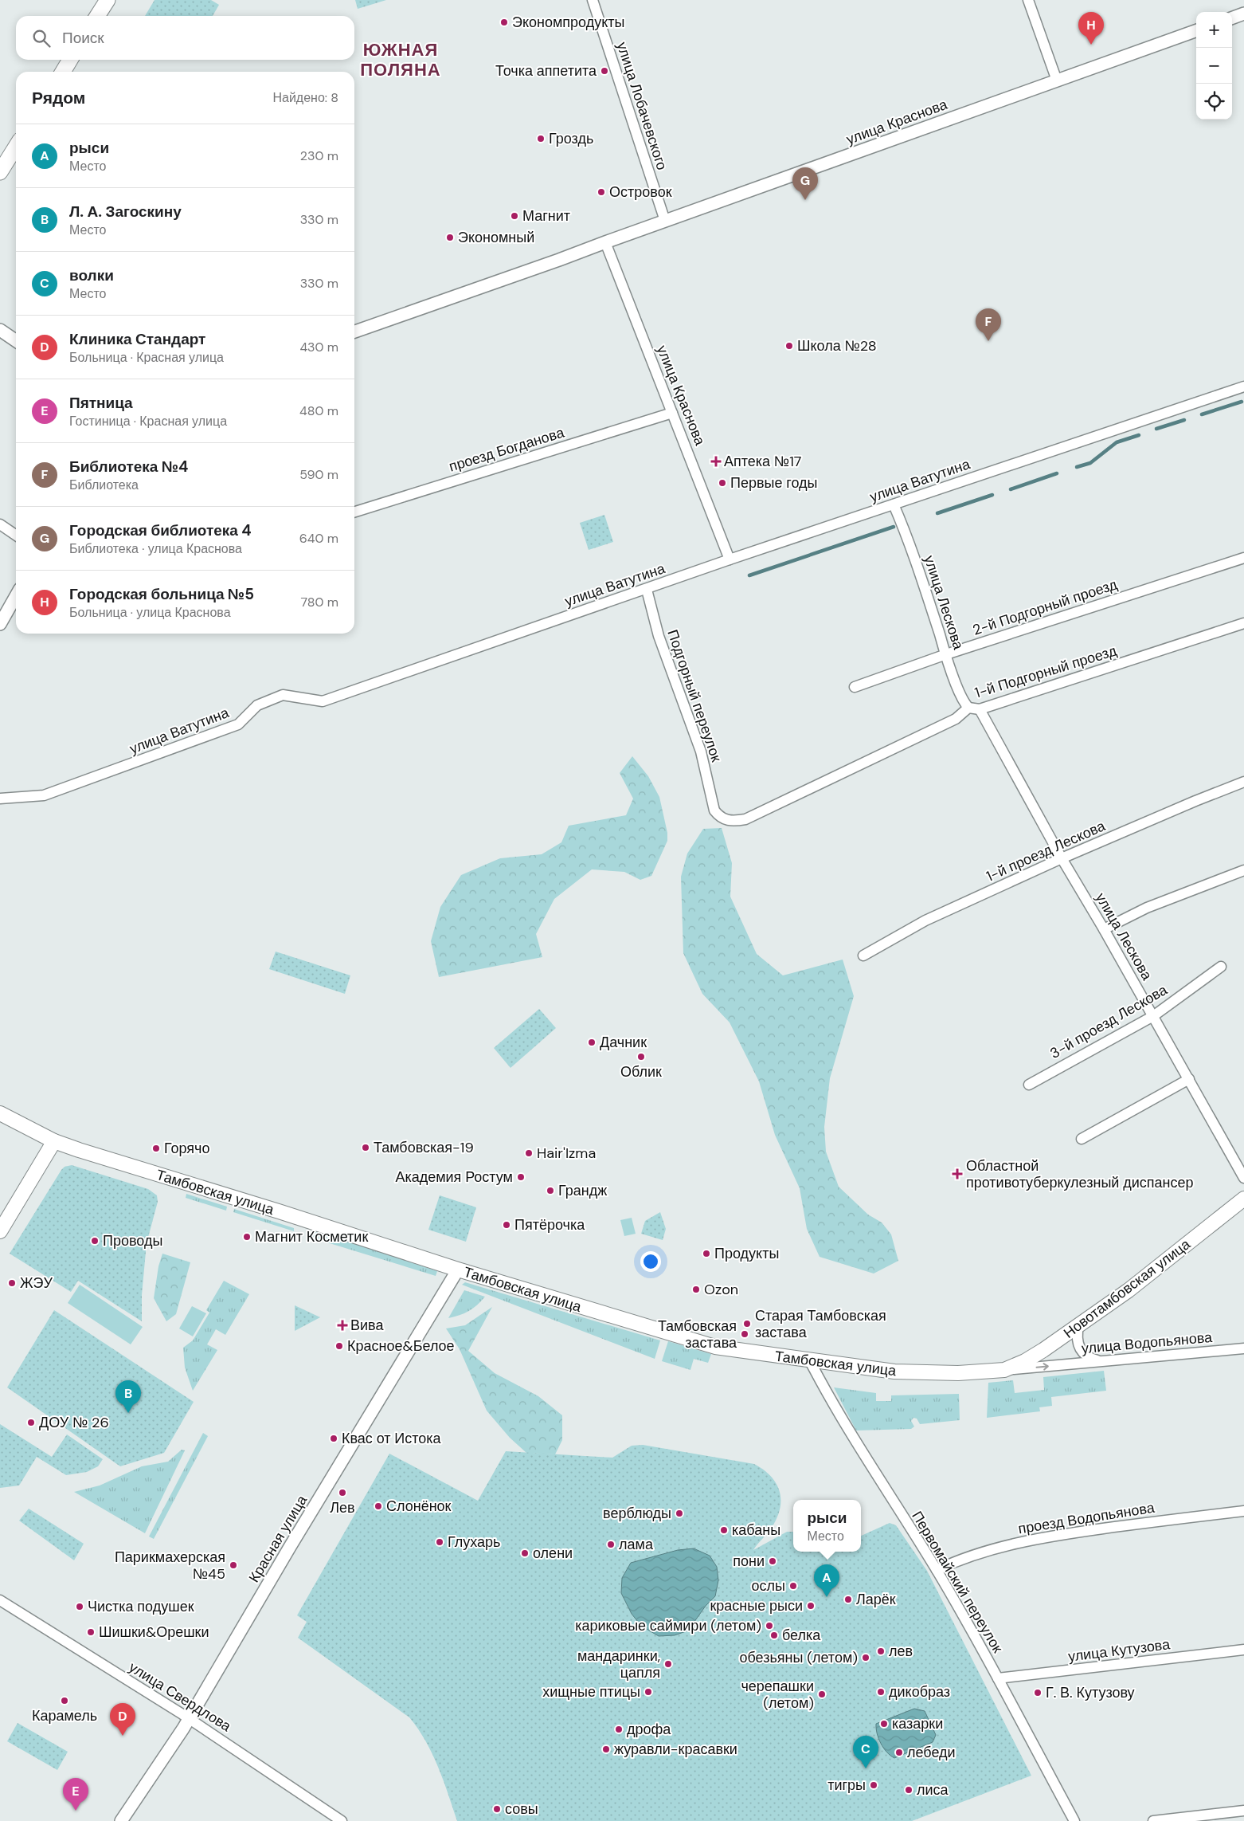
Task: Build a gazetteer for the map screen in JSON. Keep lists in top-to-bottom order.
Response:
{
  "streets": {
    "main road": ["Тамбовская улица", "Новотамбовская улица"],
    "street": [
      "улица Лобачевского",
      "улица Краснова",
      "проезд Богданова",
      "улица Ватутина",
      "улица Лескова",
      "2-й Подгорный проезд",
      "1-й Подгорный проезд",
      "Подгорный переулок",
      "1-й проезд Лескова",
      "3-й проезд Лескова",
      "улица Водопьянова",
      "проезд Водопьянова",
      "Красная улица",
      "Первомайский переулок",
      "улица Кутузова",
      "улица Свердлова"
    ]
  },
  "crossings": [
    ["улица Лобачевского", "улица Краснова"],
    ["улица Краснова", "проезд Богданова"],
    ["улица Краснова", "улица Ватутина"],
    ["улица Ватутина", "улица Лескова"],
    ["улица Ватутина", "Подгорный переулок"],
    ["улица Лескова", "2-й Подгорный проезд"],
    ["улица Лескова", "1-й Подгорный проезд"],
    ["улица Лескова", "1-й проезд Лескова"],
    ["улица Лескова", "3-й проезд Лескова"],
    ["1-й Подгорный проезд", "Подгорный переулок"],
    ["Тамбовская улица", "Новотамбовская улица"],
    ["Тамбовская улица", "улица Водопьянова"],
    ["Тамбовская улица", "Красная улица"],
    ["Тамбовская улица", "Первомайский переулок"],
    ["Новотамбовская улица", "улица Водопьянова"],
    ["проезд Водопьянова", "Первомайский переулок"],
    ["Красная улица", "улица Свердлова"],
    ["Первомайский переулок", "улица Кутузова"]
  ],
  "one_way": ["улица Водопьянова"],
  "districts": ["ЮЖНАЯ ПОЛЯНА"],
  "places": {
    "other": [
      "Экономпродукты",
      "Точка аппетита",
      "Гроздь",
      "Островок",
      "Магнит",
      "Экономный",
      "Школа №28",
      "Первые годы",
      "Дачник",
      "Облик",
      "Тамбовская-19",
      "Горячо",
      "Hair'Izma",
      "Академия Ростум",
      "Грандж",
      "Пятёрочка",
      "Магнит Косметик",
      "Проводы",
      "Продукты",
      "ЖЭУ",
      "Ozon",
      "Старая Тамбовская застава",
      "Тамбовская застава",
      "Красное&Белое",
      "ДОУ № 26",
      "Квас от Истока",
      "Лев",
      "Слонёнок",
      "верблюды",
      "кабаны",
      "Глухарь",
      "лама",
      "олени",
      "пони",
      "Парикмахерская №45",
      "ослы",
      "Ларёк",
      "красные рыси",
      "Чистка подушек",
      "кариковые саймири (летом)",
      "Шишки&Орешки",
      "белка",
      "лев",
      "обезьяны (летом)",
      "мандаринки, цапля",
      "хищные птицы",
      "дикобраз",
      "Г. В. Кутузову",
      "черепашки (летом)",
      "Карамель",
      "казарки",
      "дрофа",
      "журавли-красавки",
      "лебеди",
      "тигры",
      "лиса",
      "совы"
    ],
    "health": ["Аптека №17", "Областной противотуберкулезный диспансер", "Вива"]
  },
  "page": {
    "map_buttons": ["+", "−"],
    "pins": [
      "H",
      "G",
      "F",
      "B",
      "A",
      "D",
      "C",
      "E"
    ],
    "search": "Поиск",
    "heading": ["Рядом", "Найдено: 8"],
    "list": [
      {
        "mark": "A",
        "name": "рыси",
        "note": "Место",
        "value": "230 m"
      },
      {
        "mark": "B",
        "name": "Л. А. Загоскину",
        "note": "Место",
        "value": "330 m"
      },
      {
        "mark": "C",
        "name": "волки",
        "note": "Место",
        "value": "330 m"
      },
      {
        "mark": "D",
        "name": "Клиника Стандарт",
        "note": "Больница · Красная улица",
        "value": "430 m"
      },
      {
        "mark": "E",
        "name": "Пятница",
        "note": "Гостиница · Красная улица",
        "value": "480 m"
      },
      {
        "mark": "F",
        "name": "Библиотека №4",
        "note": "Библиотека",
        "value": "590 m"
      },
      {
        "mark": "G",
        "name": "Городская библиотека 4",
        "note": "Библиотека · улица Краснова",
        "value": "640 m"
      },
      {
        "mark": "H",
        "name": "Городская больница №5",
        "note": "Больница · улица Краснова",
        "value": "780 m"
      }
    ],
    "popup": ["рыси", "Место"]
  }
}
